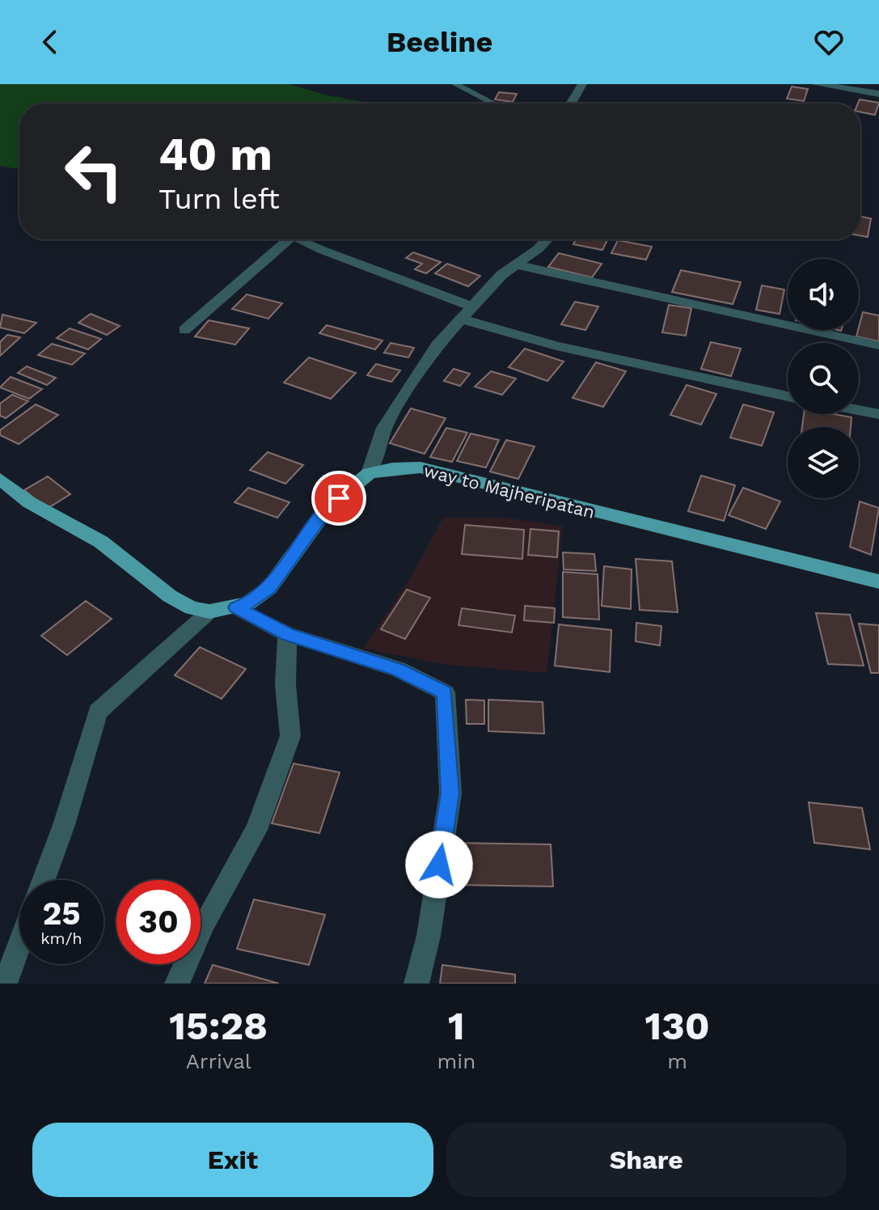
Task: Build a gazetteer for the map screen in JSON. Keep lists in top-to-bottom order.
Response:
{
  "streets": {
    "main road": ["way to Majheripatan"]
  },
  "page": {
    "header": "Beeline",
    "turn": ["40 m", "Turn left"],
    "speed": "25 km/h",
    "limit": "30",
    "eta": [
      "15:28",
      "Arrival",
      "1",
      "min",
      "130",
      "m"
    ],
    "buttons": ["Exit", "Share"]
  }
}
